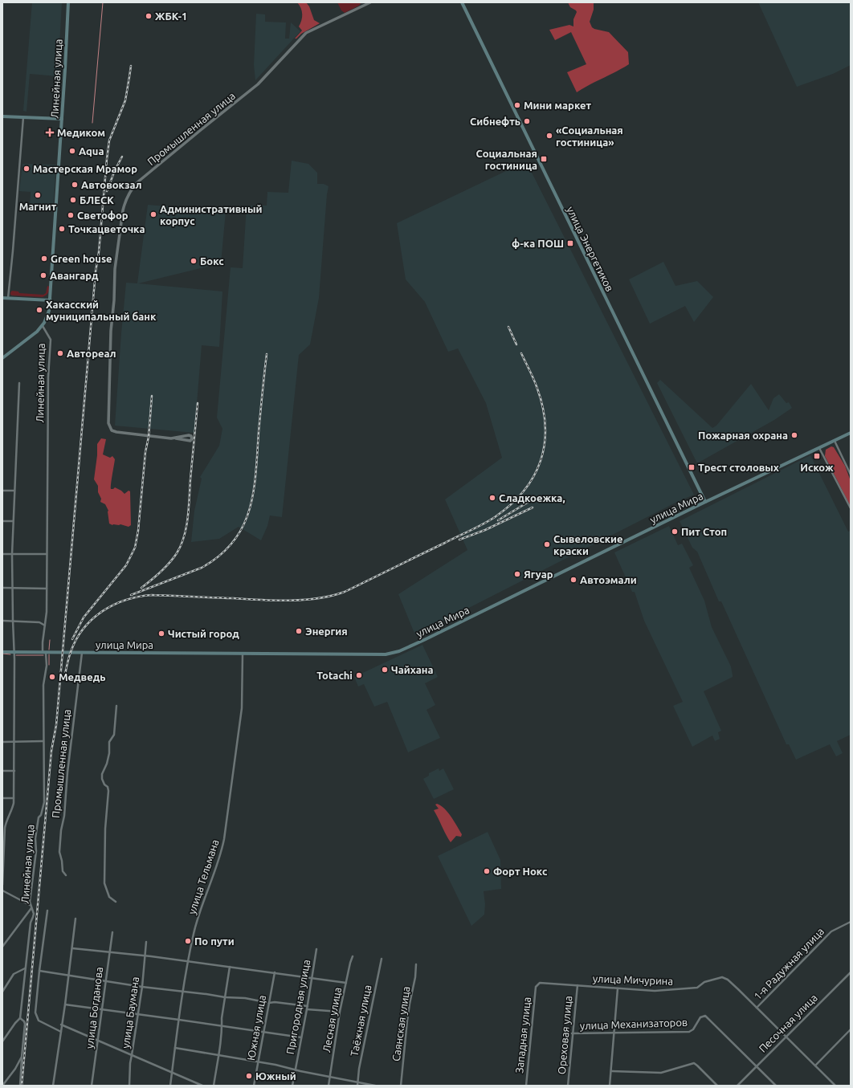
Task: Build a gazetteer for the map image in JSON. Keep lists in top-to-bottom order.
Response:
{
  "streets": {
    "main road": ["Линейная улица", "улица Энергетиков", "улица Мира"],
    "street": [
      "Промышленная улица",
      "улица Тельмана",
      "1-я Радужная улица",
      "улица Мичурина",
      "Пригородная улица",
      "улица Богданова",
      "улица Баумана",
      "Лесная улица",
      "Таёжная улица",
      "Песочная улица",
      "Саянская улица",
      "улица Механизаторов",
      "Южная улица",
      "Западная улица",
      "Ореховая улица"
    ]
  },
  "crossings": [
    ["Линейная улица", "улица Мира"],
    ["Промышленная улица", "улица Мира"],
    ["улица Энергетиков", "улица Мира"],
    ["улица Мира", "улица Тельмана"],
    ["1-я Радужная улица", "улица Мичурина"],
    ["улица Мичурина", "Западная улица"],
    ["улица Мичурина", "Ореховая улица"],
    ["Песочная улица", "улица Механизаторов"],
    ["улица Механизаторов", "Ореховая улица"]
  ],
  "places": {
    "other": [
      "ЖБК-1",
      "Мини маркет",
      "Сибнефть",
      "«Социальная гостиница»",
      "Aqua",
      "Мастерская Мрамор",
      "Автовокзал",
      "Магнит",
      "БЛЕСК",
      "Административный корпус",
      "Светофор",
      "Точкацветочка",
      "Green house",
      "Бокс",
      "Авангард",
      "Хакасский муниципальный банк",
      "Автореал",
      "Пожарная охрана",
      "Сладкоежка,",
      "Пит Стоп",
      "Сывеловские краски",
      "Ягуар",
      "Автоэмали",
      "Энергия",
      "Чистый город",
      "Чайхана",
      "Totachi",
      "Медведь",
      "Форт Нокс",
      "По пути",
      "Южный"
    ],
    "health": ["Медиком"],
    "transit": [
      "Социальная гостиница",
      "ф-ка ПОШ",
      "Искож",
      "Трест столовых"
    ]
  }
}
